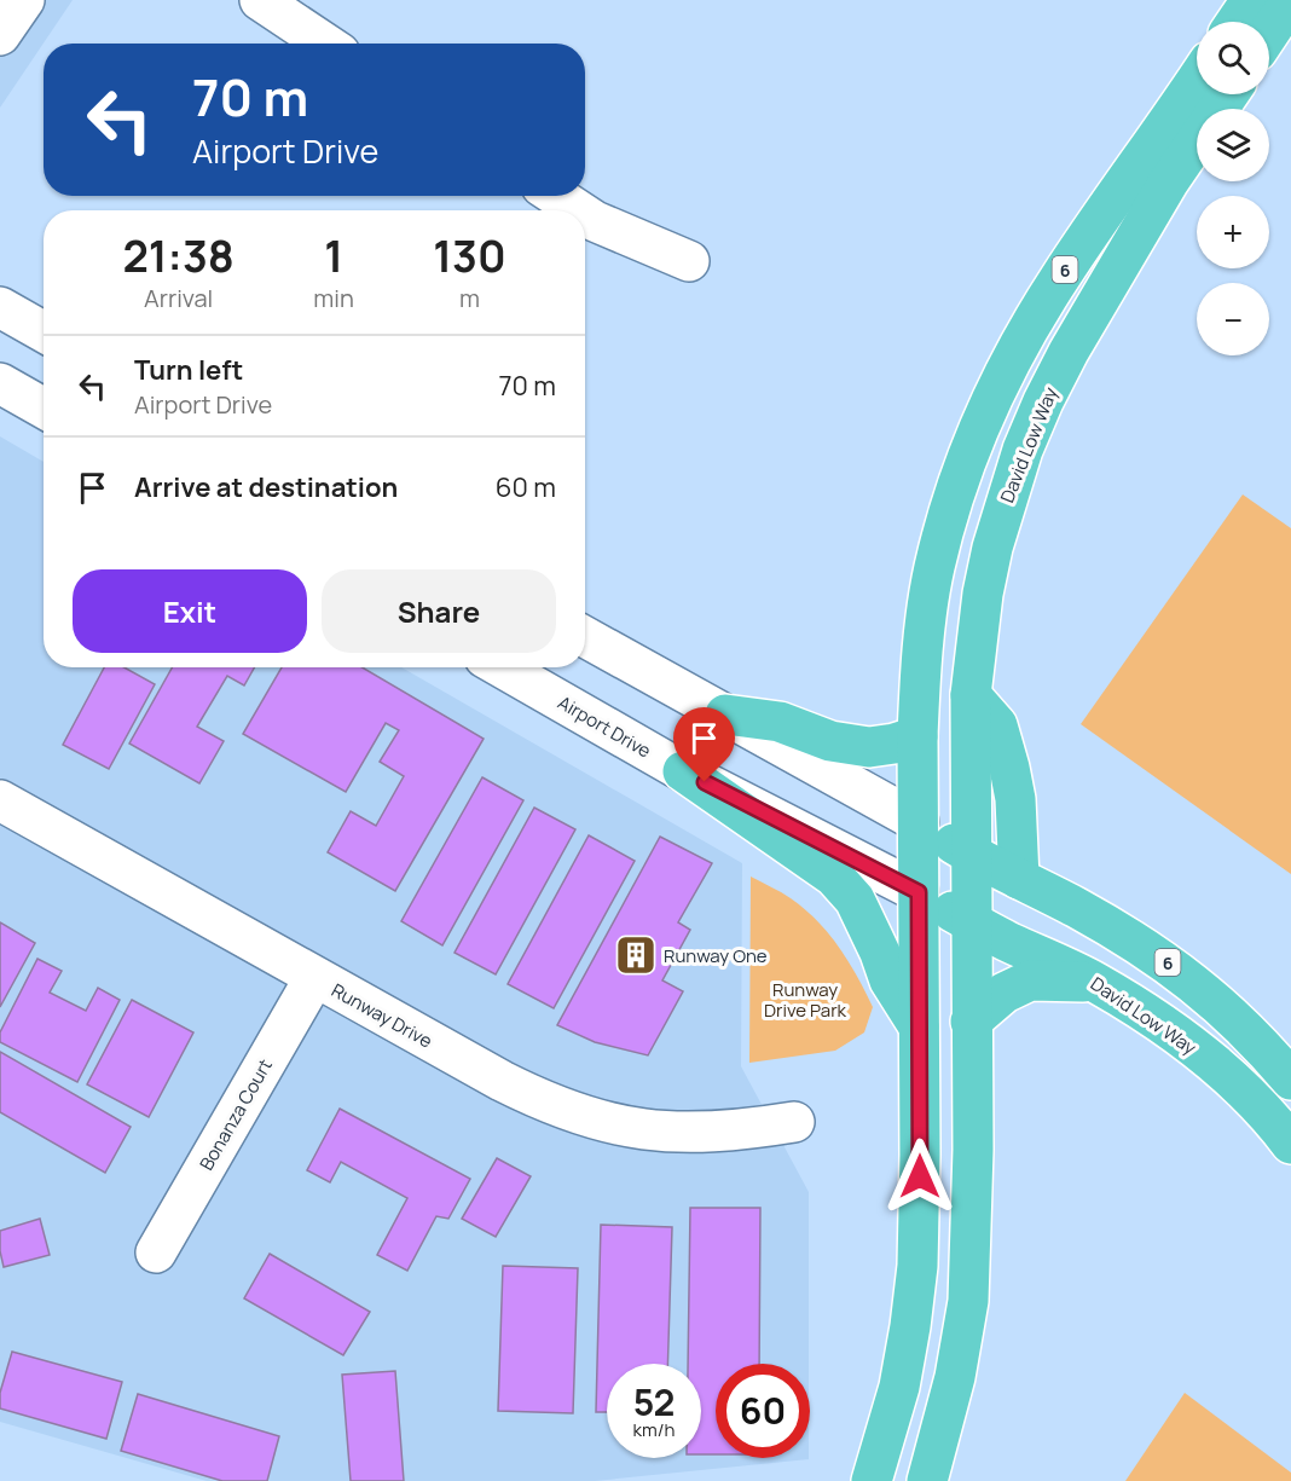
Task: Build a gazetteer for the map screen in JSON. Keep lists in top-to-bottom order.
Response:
{
  "streets": {
    "main road": ["6", "David Low Way"],
    "street": ["Airport Drive", "Runway Drive", "Bonanza Court"]
  },
  "crossings": [
    ["6", "David Low Way"],
    ["6", "Airport Drive"],
    ["David Low Way", "Airport Drive"],
    ["Runway Drive", "Bonanza Court"]
  ],
  "parks": ["Runway Drive Park"],
  "places": {
    "building": ["Runway One"]
  },
  "page": {
    "map_buttons": ["+", "−"],
    "turn": ["70 m", "Airport Drive"],
    "eta": [
      "21:38",
      "Arrival",
      "1",
      "min",
      "130",
      "m"
    ],
    "list": [
      {
        "name": "Turn left",
        "note": "Airport Drive",
        "value": "70 m"
      },
      {
        "name": "Arrive at destination",
        "value": "60 m"
      }
    ],
    "buttons": ["Exit", "Share"],
    "speed": "52 km/h",
    "limit": "60"
  }
}
